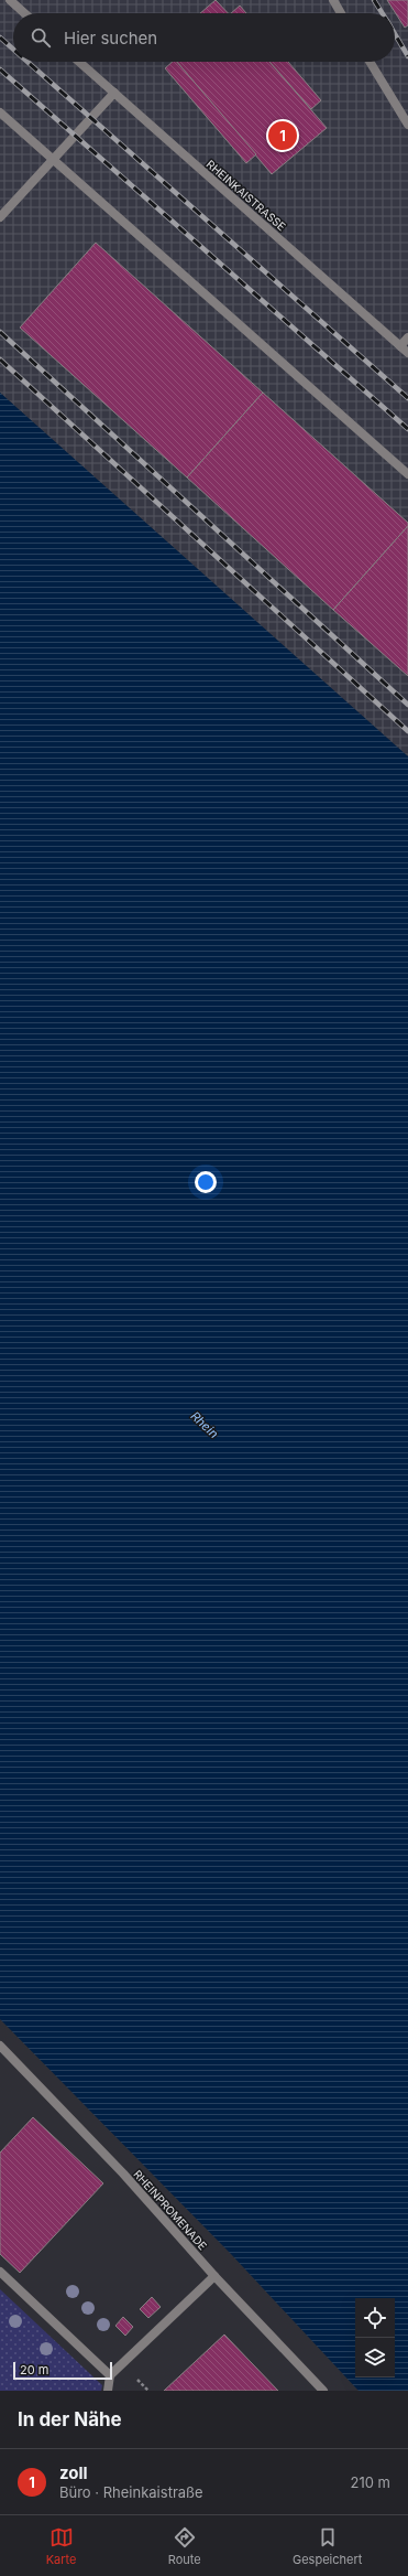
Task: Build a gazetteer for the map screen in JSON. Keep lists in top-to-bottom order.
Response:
{
  "streets": {
    "street": ["RHEINKAISTRASSE", "RHEINPROMENADE"]
  },
  "water": ["Rhein"],
  "scale_bar": "20 m",
  "page": {
    "search": "Hier suchen",
    "pins": "1",
    "scale": "20 m",
    "heading": "In der Nähe",
    "list": [
      {
        "mark": "1",
        "name": "zoll",
        "note": "Büro · Rheinkaistraße",
        "value": "210 m"
      }
    ],
    "nav": ["Karte", "Route", "Gespeichert"]
  }
}
